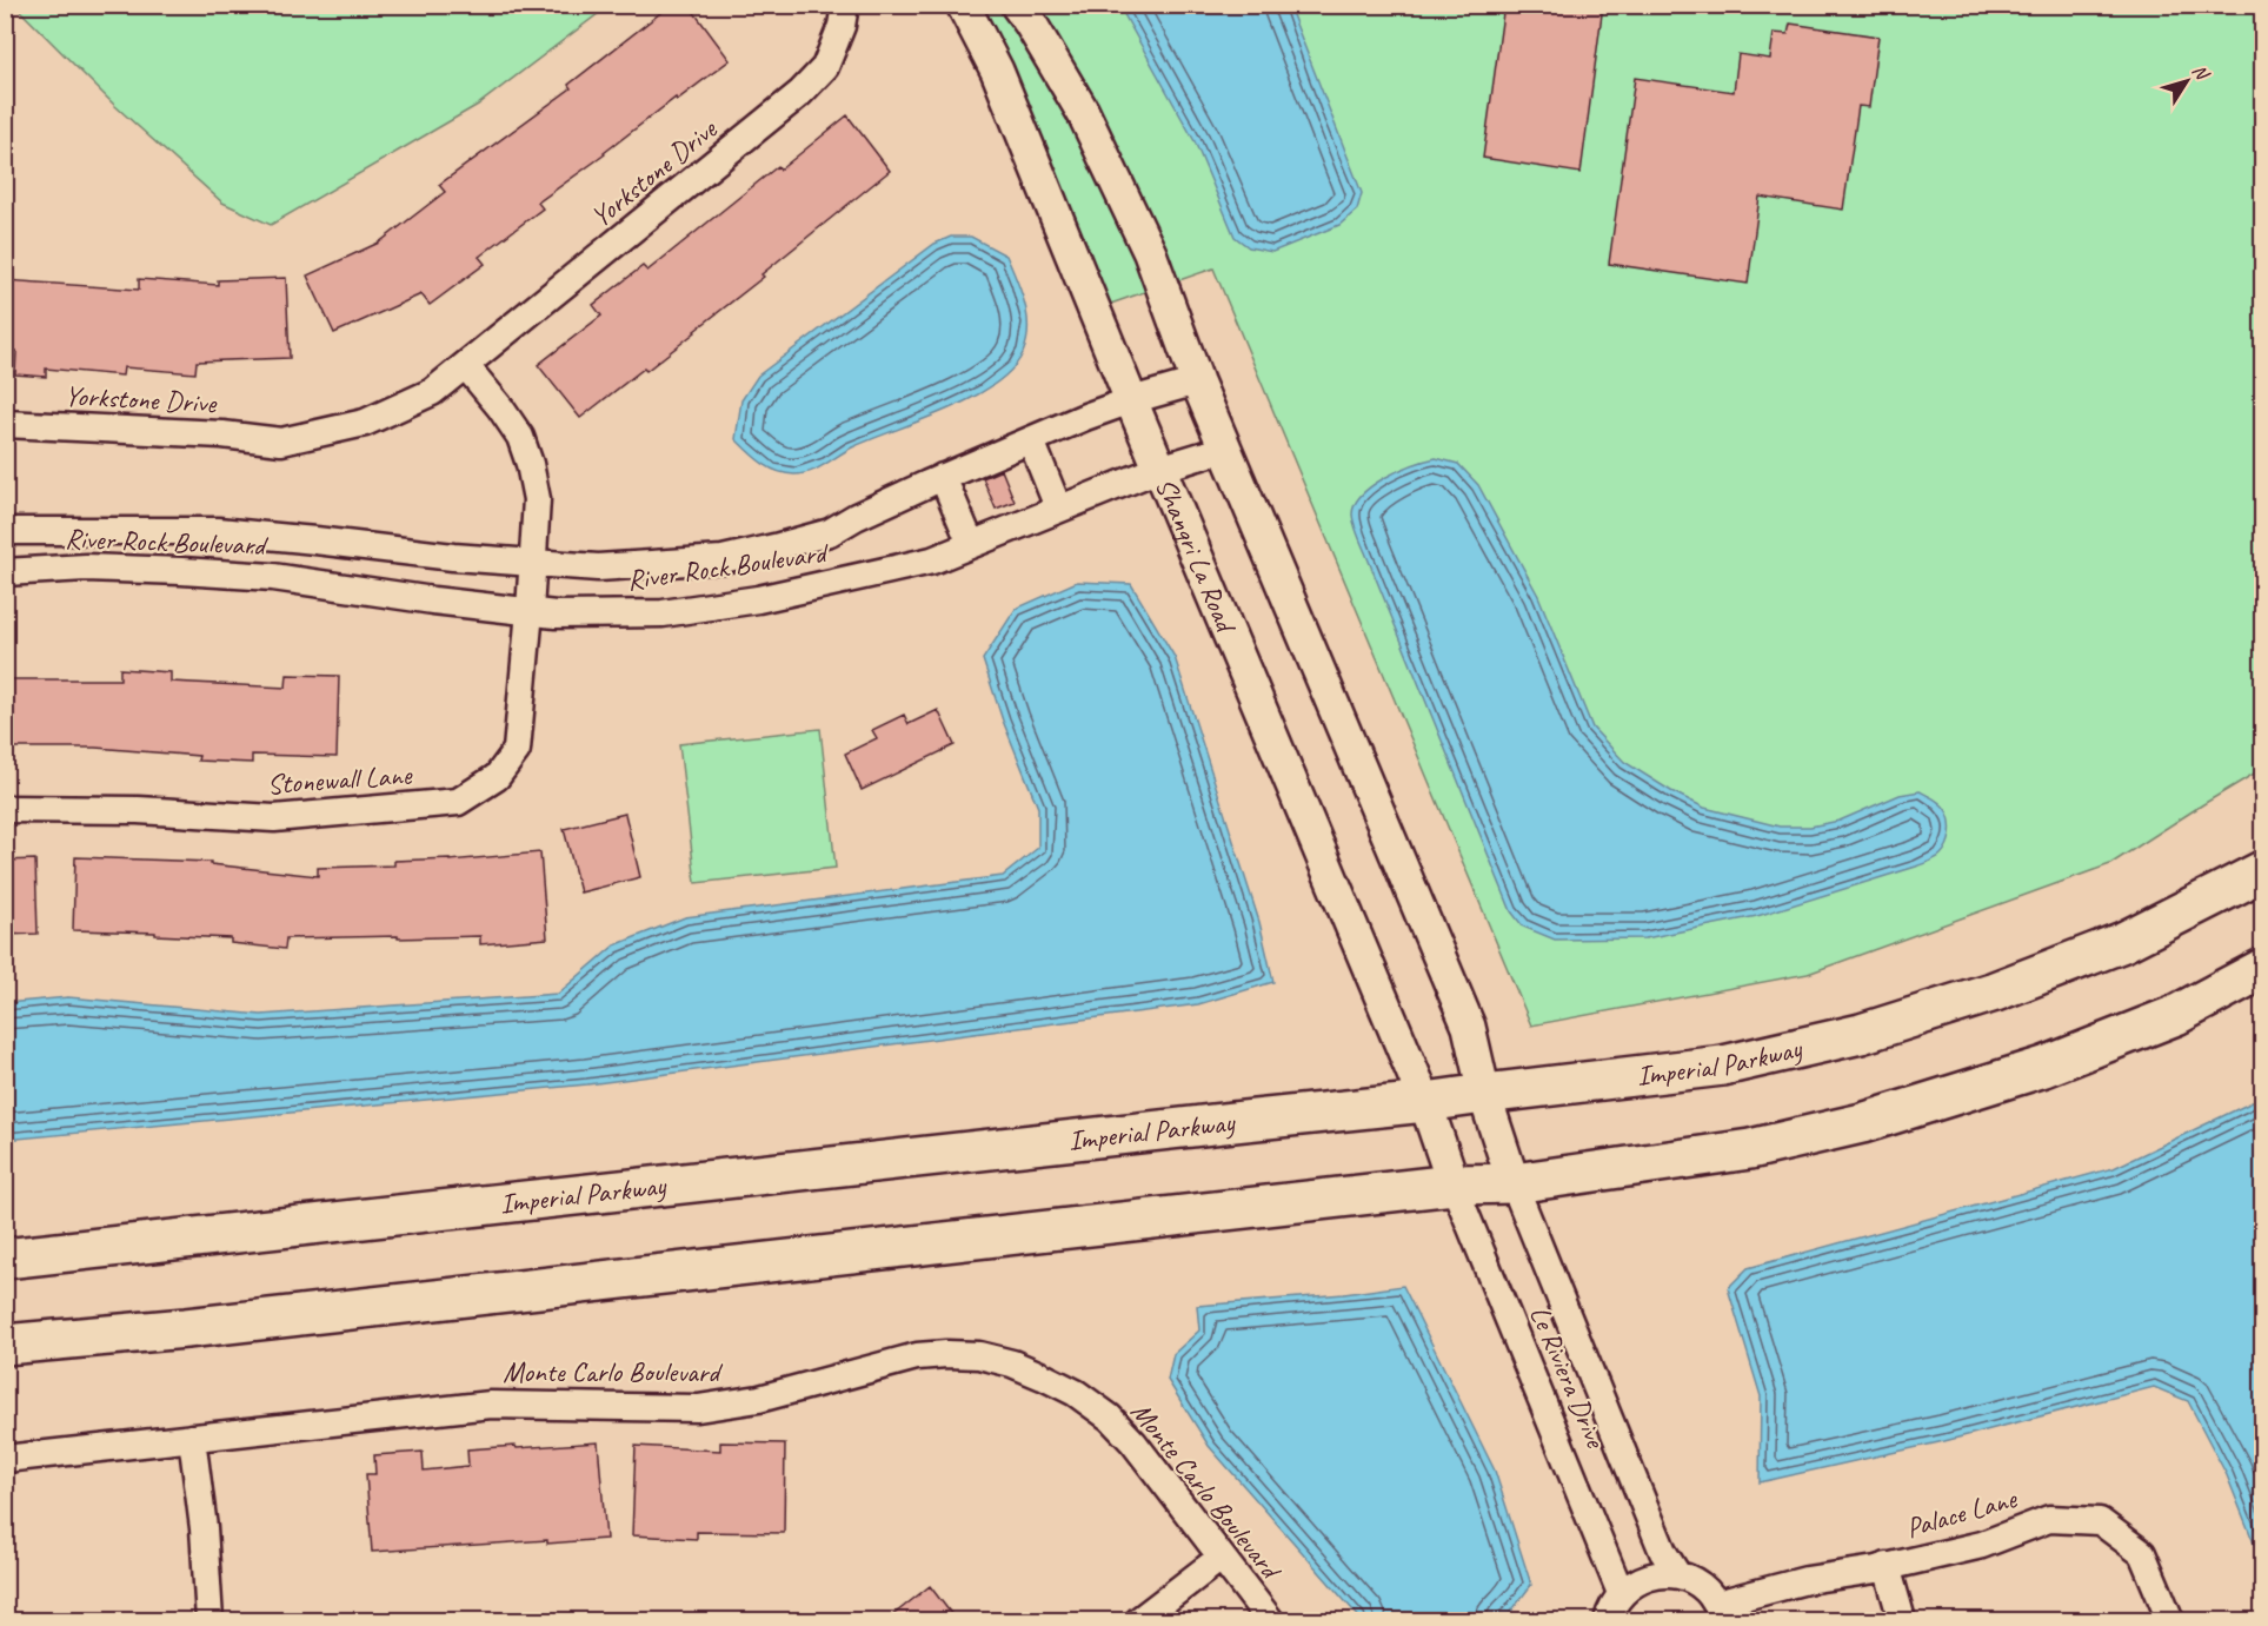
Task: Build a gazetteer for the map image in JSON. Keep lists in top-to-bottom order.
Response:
{
  "streets": {
    "main road": ["Imperial Parkway"],
    "street": [
      "Yorkstone Drive",
      "River Rock Boulevard",
      "Shangri La Road",
      "Stonewall Lane",
      "Monte Carlo Boulevard",
      "Le Riviera Drive",
      "Palace Lane"
    ]
  },
  "crossings": [
    ["River Rock Boulevard", "Shangri La Road"],
    ["River Rock Boulevard", "Stonewall Lane"],
    ["Shangri La Road", "Imperial Parkway"],
    ["Shangri La Road", "Le Riviera Drive"]
  ],
  "north": "top right"
}
